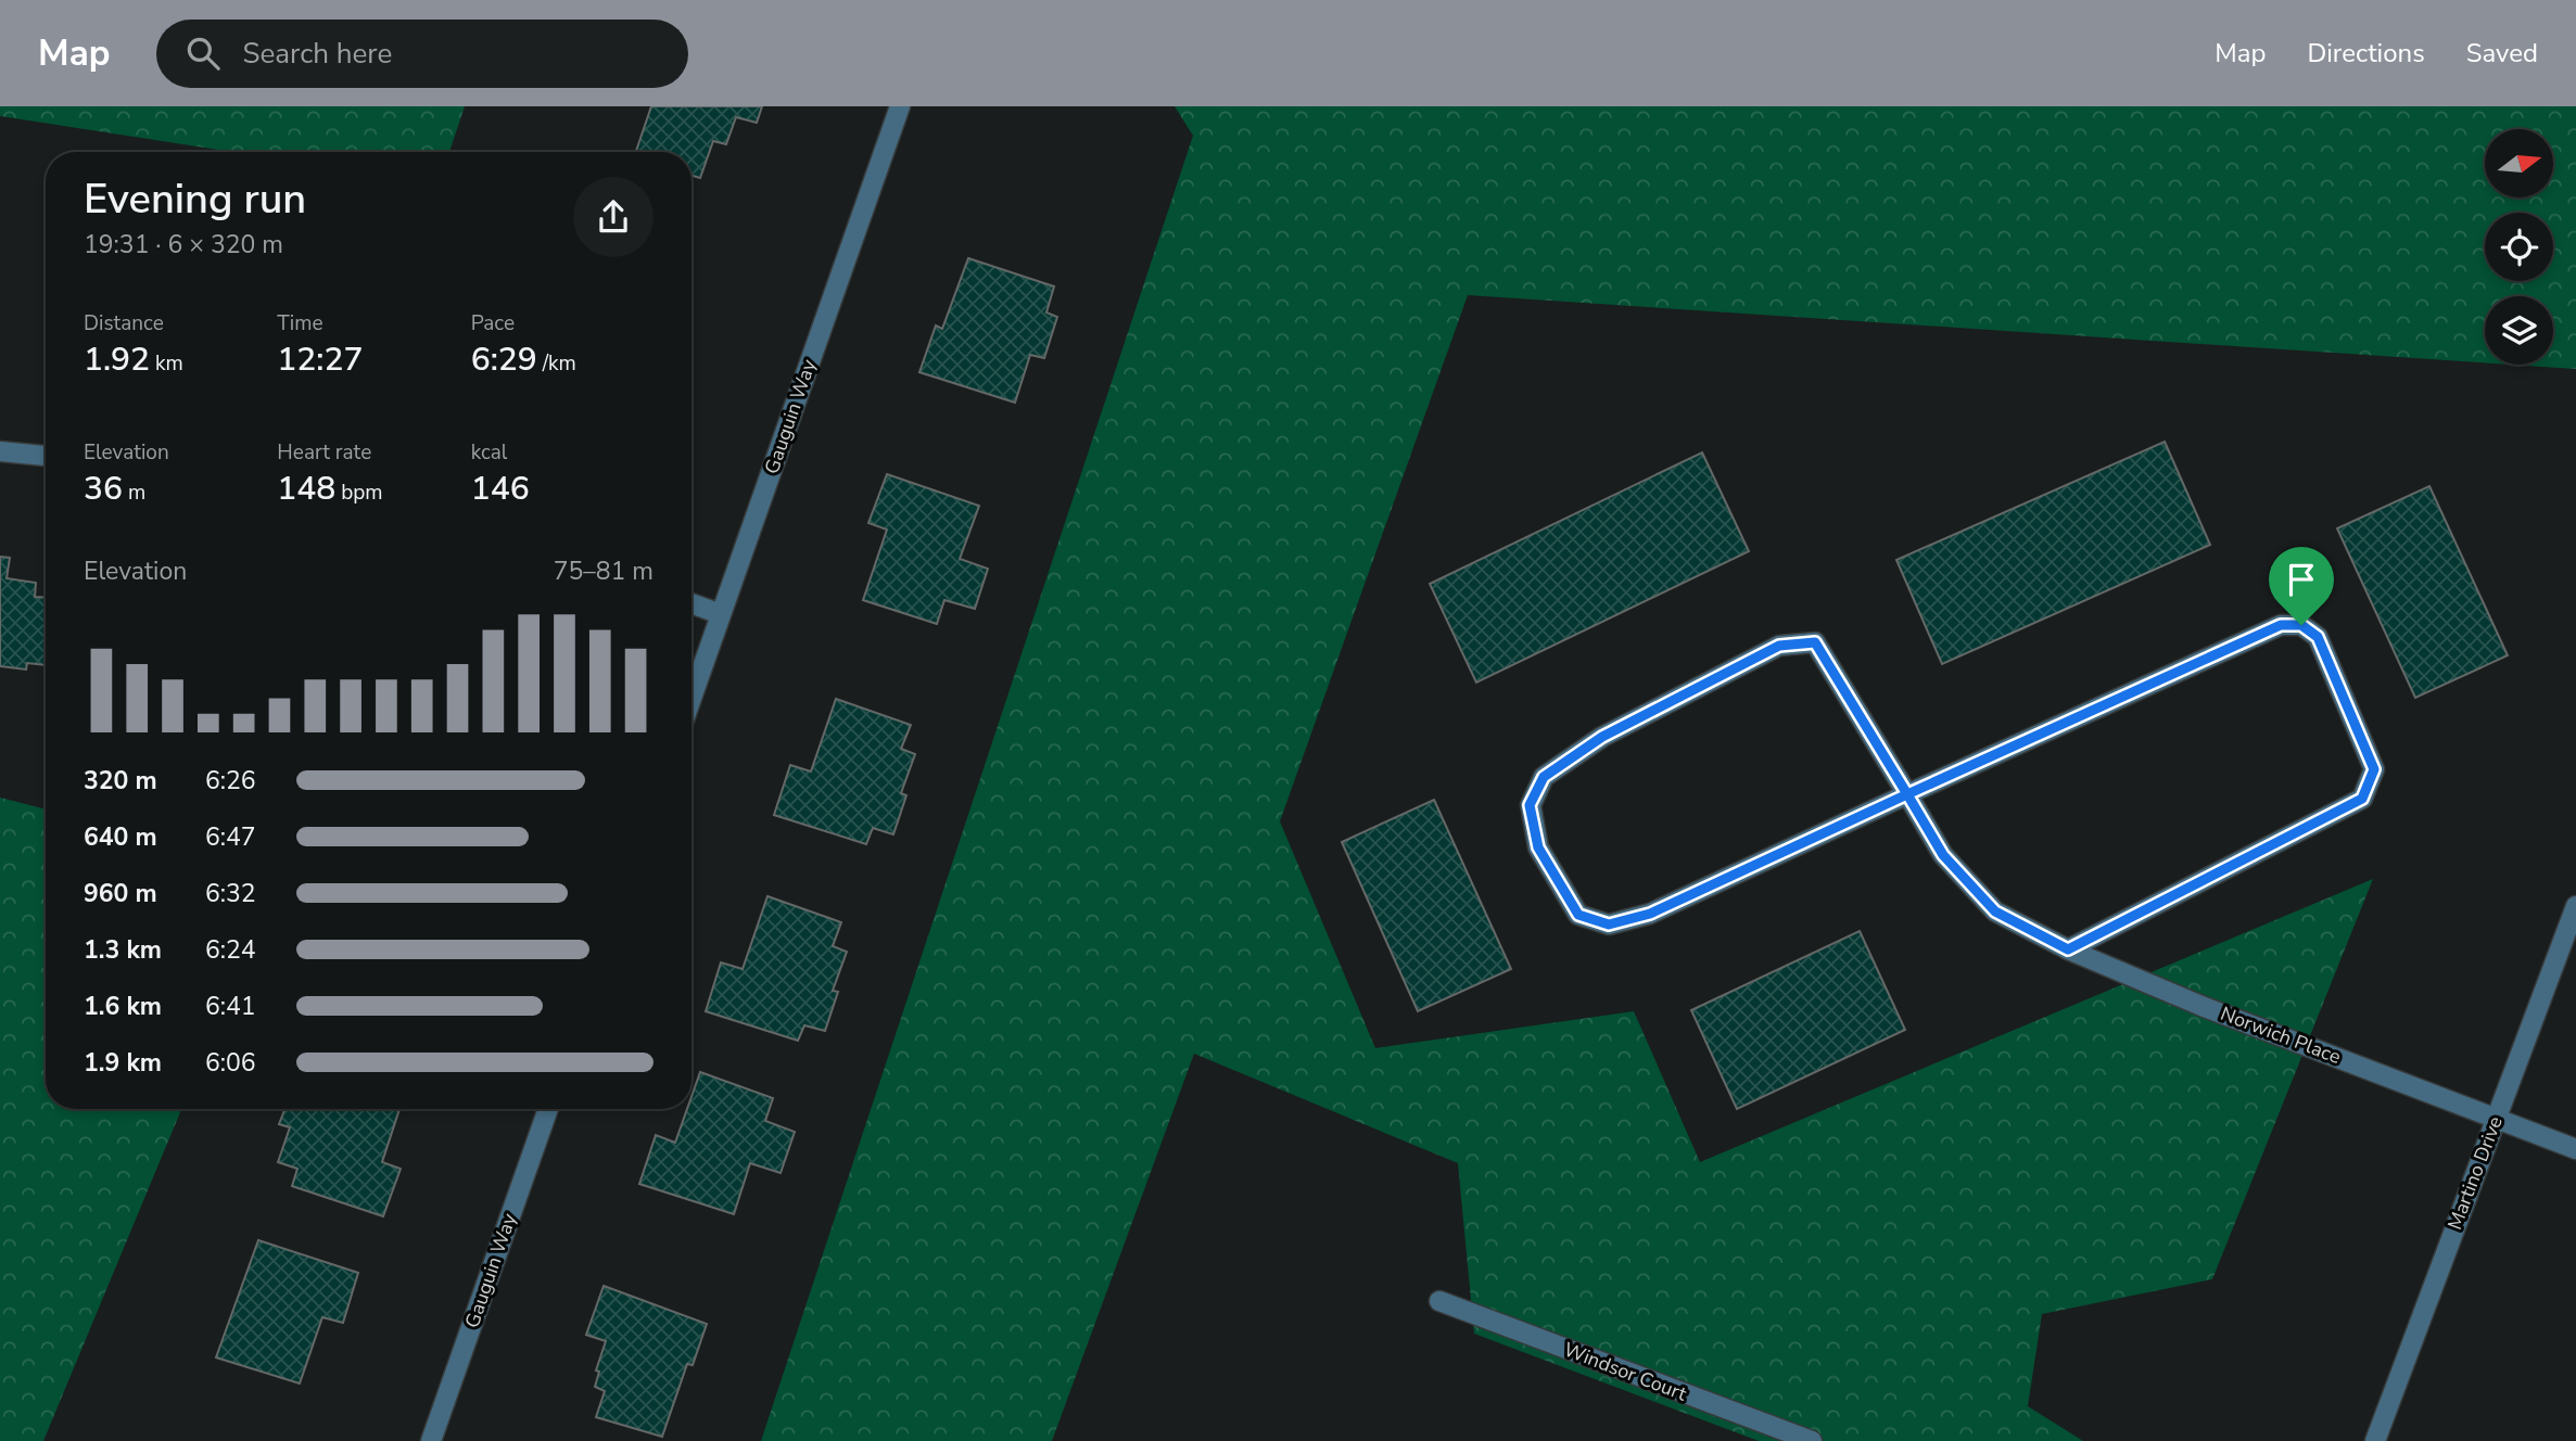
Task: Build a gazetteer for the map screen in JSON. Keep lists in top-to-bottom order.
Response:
{
  "streets": {
    "street": [
      "Gauguin Way",
      "Norwich Place",
      "Martino Drive",
      "Windsor Court"
    ]
  },
  "crossings": [
    ["Norwich Place", "Martino Drive"]
  ],
  "north": "right",
  "page": {
    "header": "Map",
    "search": "Search here",
    "nav": ["Map", "Directions", "Saved"],
    "heading": ["Evening run", "19:31 · 6 × 320 m"],
    "stats": [
      ["Distance", "1.92 km"],
      ["Time", "12:27"],
      ["Pace", "6:29 /km"],
      ["Elevation", "36 m"],
      ["Heart rate", "148 bpm"],
      ["kcal", "146"]
    ],
    "chart": ["Elevation", "75–81 m"],
    "list": [
      {
        "name": "320 m",
        "note": "6:26"
      },
      {
        "name": "640 m",
        "note": "6:47"
      },
      {
        "name": "960 m",
        "note": "6:32"
      },
      {
        "name": "1.3 km",
        "note": "6:24"
      },
      {
        "name": "1.6 km",
        "note": "6:41"
      },
      {
        "name": "1.9 km",
        "note": "6:06"
      }
    ]
  }
}
